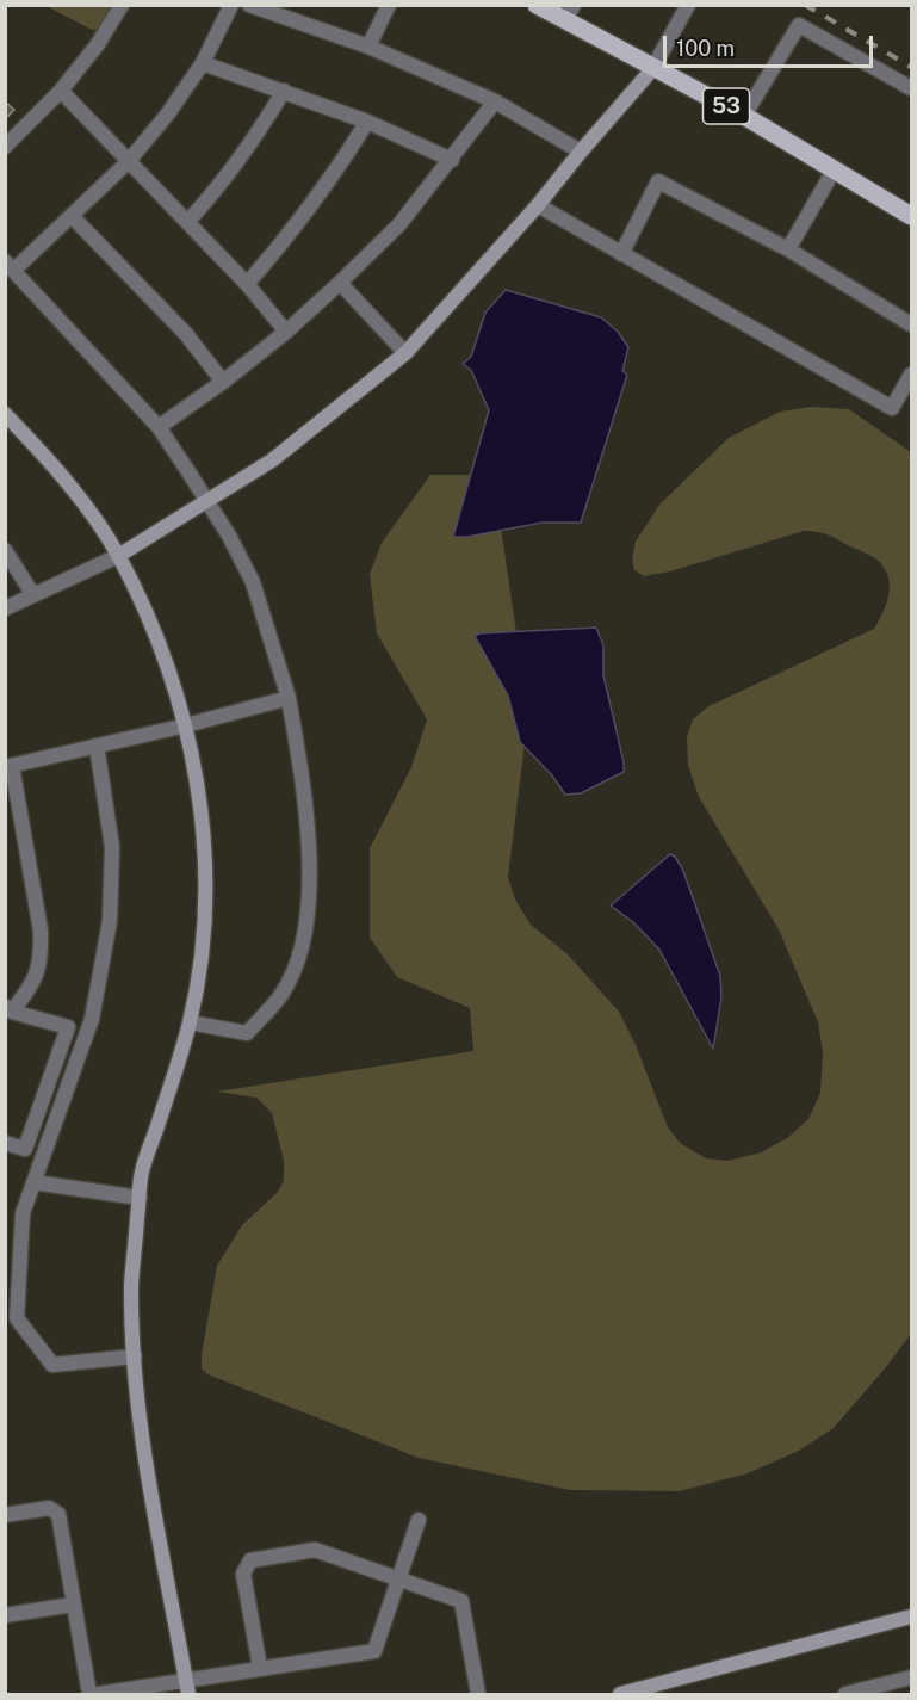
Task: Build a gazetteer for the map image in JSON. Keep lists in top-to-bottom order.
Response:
{
  "streets": {
    "main road": ["53"]
  },
  "scale_bar": "100 m"
}
